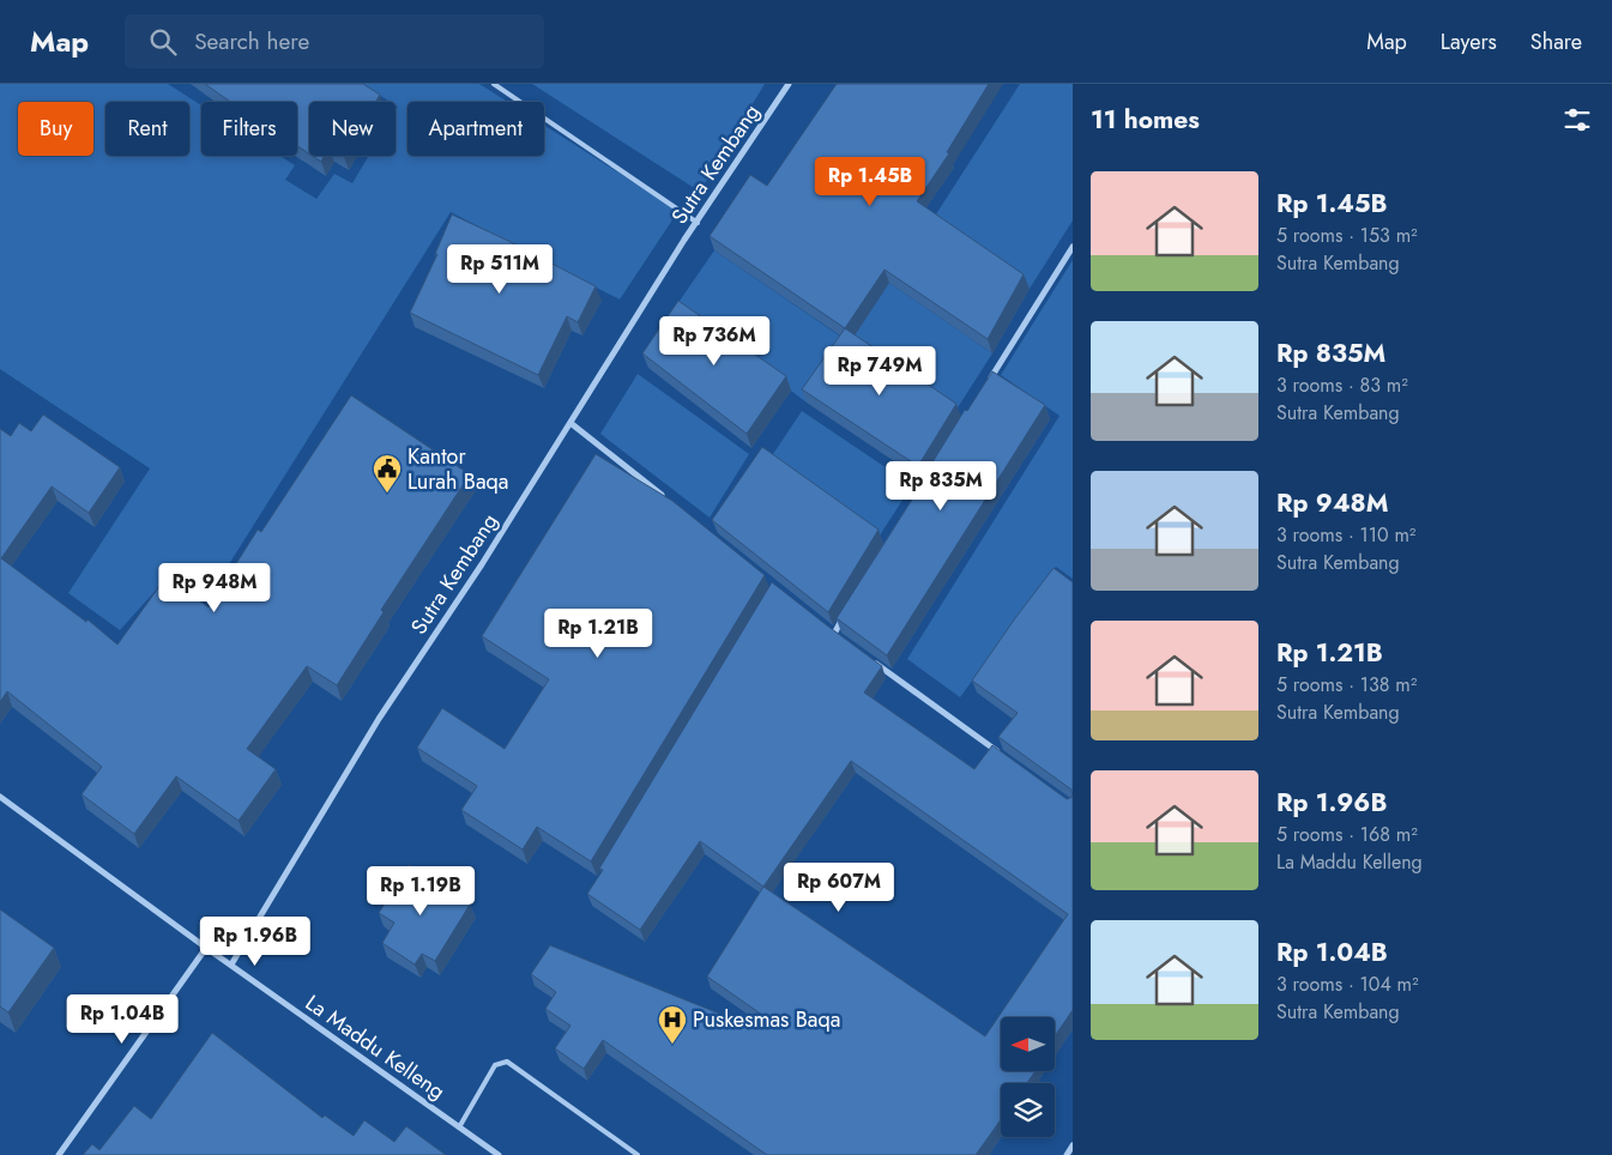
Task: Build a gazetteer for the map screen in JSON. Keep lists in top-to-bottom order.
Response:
{
  "streets": {
    "street": ["Sutra Kembang", "La Maddu Kelleng"]
  },
  "crossings": [
    ["Sutra Kembang", "La Maddu Kelleng"]
  ],
  "places": {
    "public building": ["Kantor Lurah Baqa"],
    "hospital": ["Puskesmas Baqa"]
  },
  "north": "left",
  "page": {
    "header": "Map",
    "search": "Search here",
    "nav": ["Map", "Layers", "Share"],
    "heading": "11 homes",
    "chip": [
      "Buy",
      "Rent",
      "Filters",
      "New",
      "Apartment"
    ],
    "list": [
      {
        "name": "Rp 1.45B",
        "note": "5 rooms · 153 m² · Sutra Kembang"
      },
      {
        "name": "Rp 835M",
        "note": "3 rooms · 83 m² · Sutra Kembang"
      },
      {
        "name": "Rp 948M",
        "note": "3 rooms · 110 m² · Sutra Kembang"
      },
      {
        "name": "Rp 1.21B",
        "note": "5 rooms · 138 m² · Sutra Kembang"
      },
      {
        "name": "Rp 1.96B",
        "note": "5 rooms · 168 m² · La Maddu Kelleng"
      },
      {
        "name": "Rp 1.04B",
        "note": "3 rooms · 104 m² · Sutra Kembang"
      }
    ],
    "price": [
      "Rp 1.45B",
      "Rp 511M",
      "Rp 736M",
      "Rp 749M",
      "Rp 835M",
      "Rp 948M",
      "Rp 1.21B",
      "Rp 607M",
      "Rp 1.19B",
      "Rp 1.96B",
      "Rp 1.04B"
    ]
  }
}
